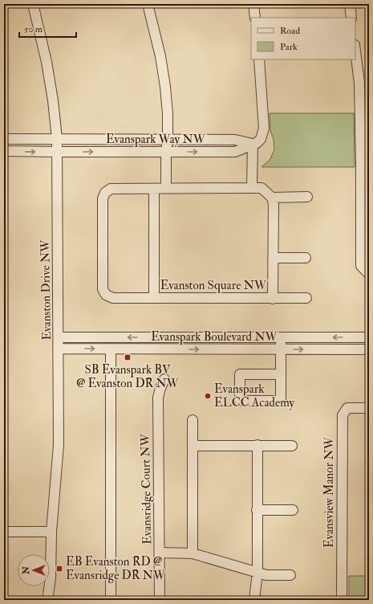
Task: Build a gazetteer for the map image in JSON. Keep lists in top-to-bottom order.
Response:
{
  "streets": {
    "street": [
      "Evanspark Way NW",
      "Evanston Square NW",
      "Evanston Drive NW",
      "Evanspark Boulevard NW",
      "Evansridge Court NW",
      "Evansview Manor NW"
    ]
  },
  "crossings": [
    ["Evanspark Way NW", "Evanston Drive NW"],
    ["Evanston Drive NW", "Evanspark Boulevard NW"]
  ],
  "places": {
    "transit": ["SB Evanspark BV @ Evanston DR NW", "EB Evanston RD @ Evansridge DR NW"],
    "other": ["Evanspark ELCC Academy"]
  },
  "legend": ["Road", "Park"],
  "scale_bar": "50 m",
  "north": "left"
}
